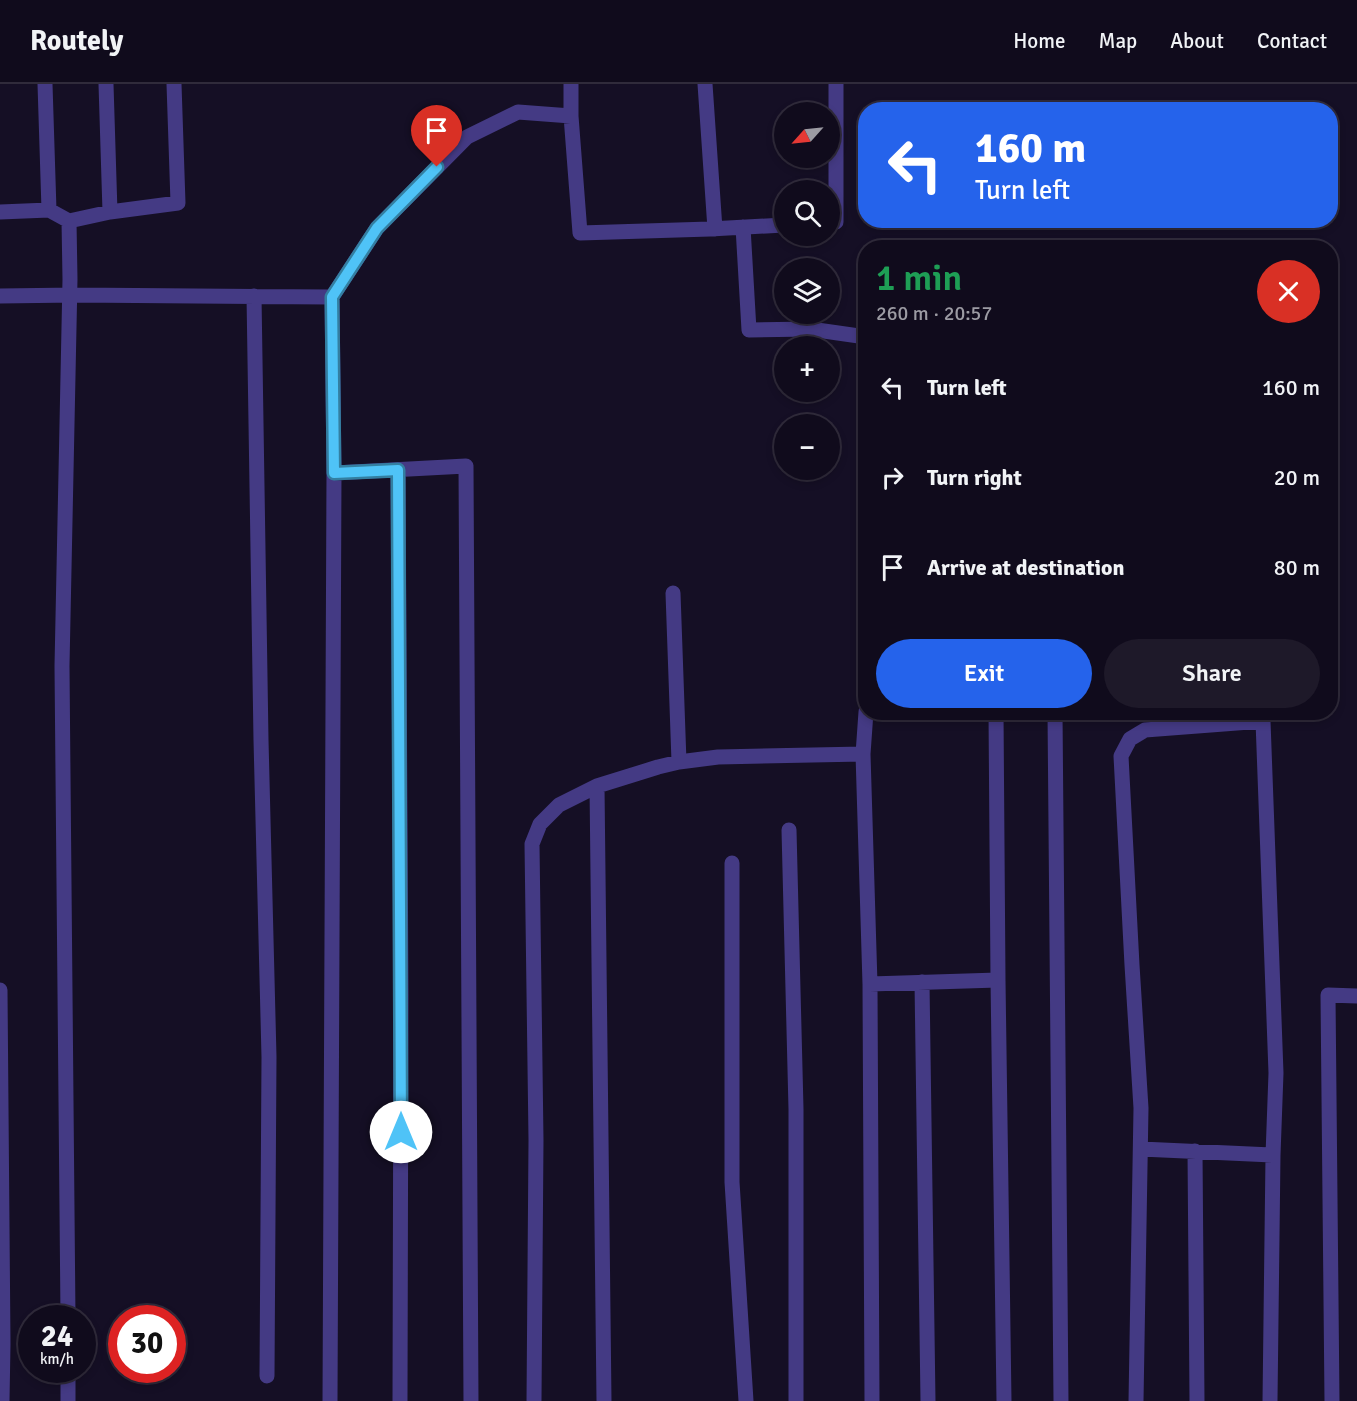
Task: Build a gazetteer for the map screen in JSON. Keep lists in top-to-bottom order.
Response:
{
  "north": "bottom left",
  "page": {
    "header": "Routely",
    "nav": [
      "Home",
      "Map",
      "About",
      "Contact"
    ],
    "map_buttons": ["+", "−"],
    "turn": ["160 m", "Turn left"],
    "heading": ["1 min", "260 m · 20:57"],
    "list": [
      {
        "name": "Turn left",
        "value": "160 m"
      },
      {
        "name": "Turn right",
        "value": "20 m"
      },
      {
        "name": "Arrive at destination",
        "value": "80 m"
      }
    ],
    "buttons": ["Exit", "Share"],
    "speed": "24 km/h",
    "limit": "30"
  }
}
